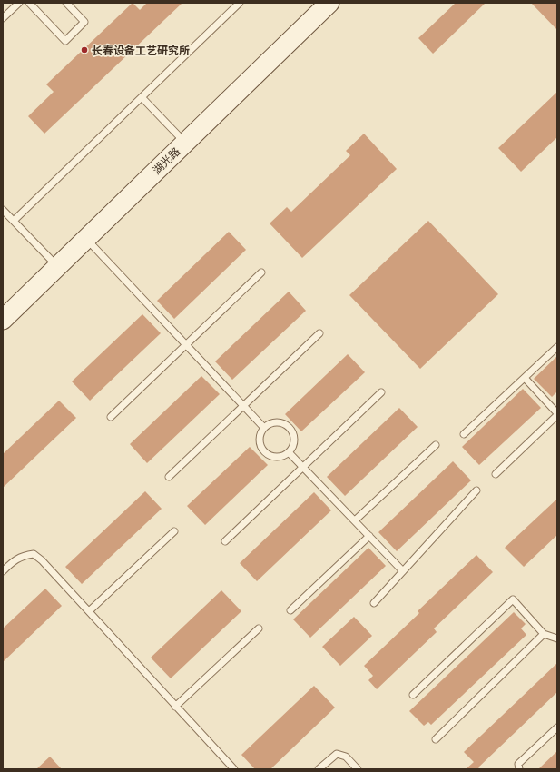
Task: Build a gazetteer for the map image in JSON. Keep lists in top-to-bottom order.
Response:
{
  "streets": {
    "street": ["湖光路"]
  },
  "places": ["长春设备工艺研究所"]
}
